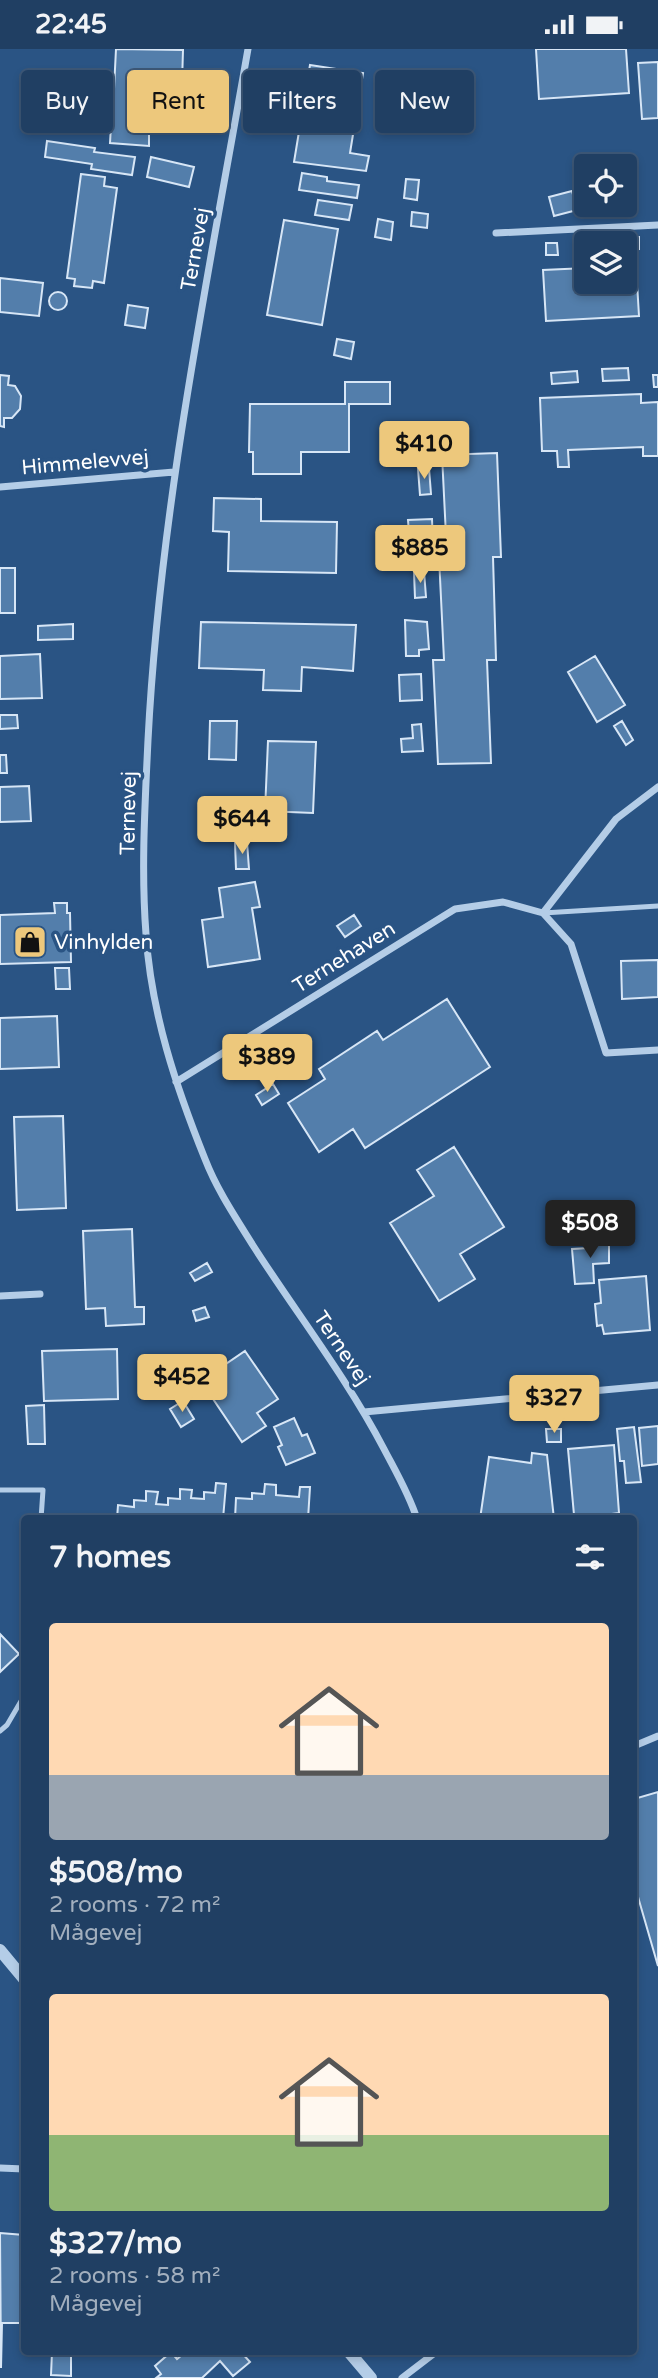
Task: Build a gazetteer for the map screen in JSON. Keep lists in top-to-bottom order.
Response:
{
  "streets": {
    "street": ["Ternevej", "Himmelevvej", "Ternehaven"]
  },
  "crossings": [
    ["Ternevej", "Himmelevvej"],
    ["Ternevej", "Ternehaven"]
  ],
  "places": {
    "shop": ["Vinhylden"]
  },
  "page": {
    "status": "22:45",
    "chip": [
      "Buy",
      "Rent",
      "Filters",
      "New"
    ],
    "price": [
      "$410",
      "$885",
      "$644",
      "$389",
      "$508",
      "$452",
      "$327"
    ],
    "heading": "7 homes",
    "list": [
      {
        "name": "$508/mo",
        "note": "2 rooms · 72 m² · Mågevej"
      },
      {
        "name": "$327/mo",
        "note": "2 rooms · 58 m² · Mågevej"
      }
    ]
  }
}
